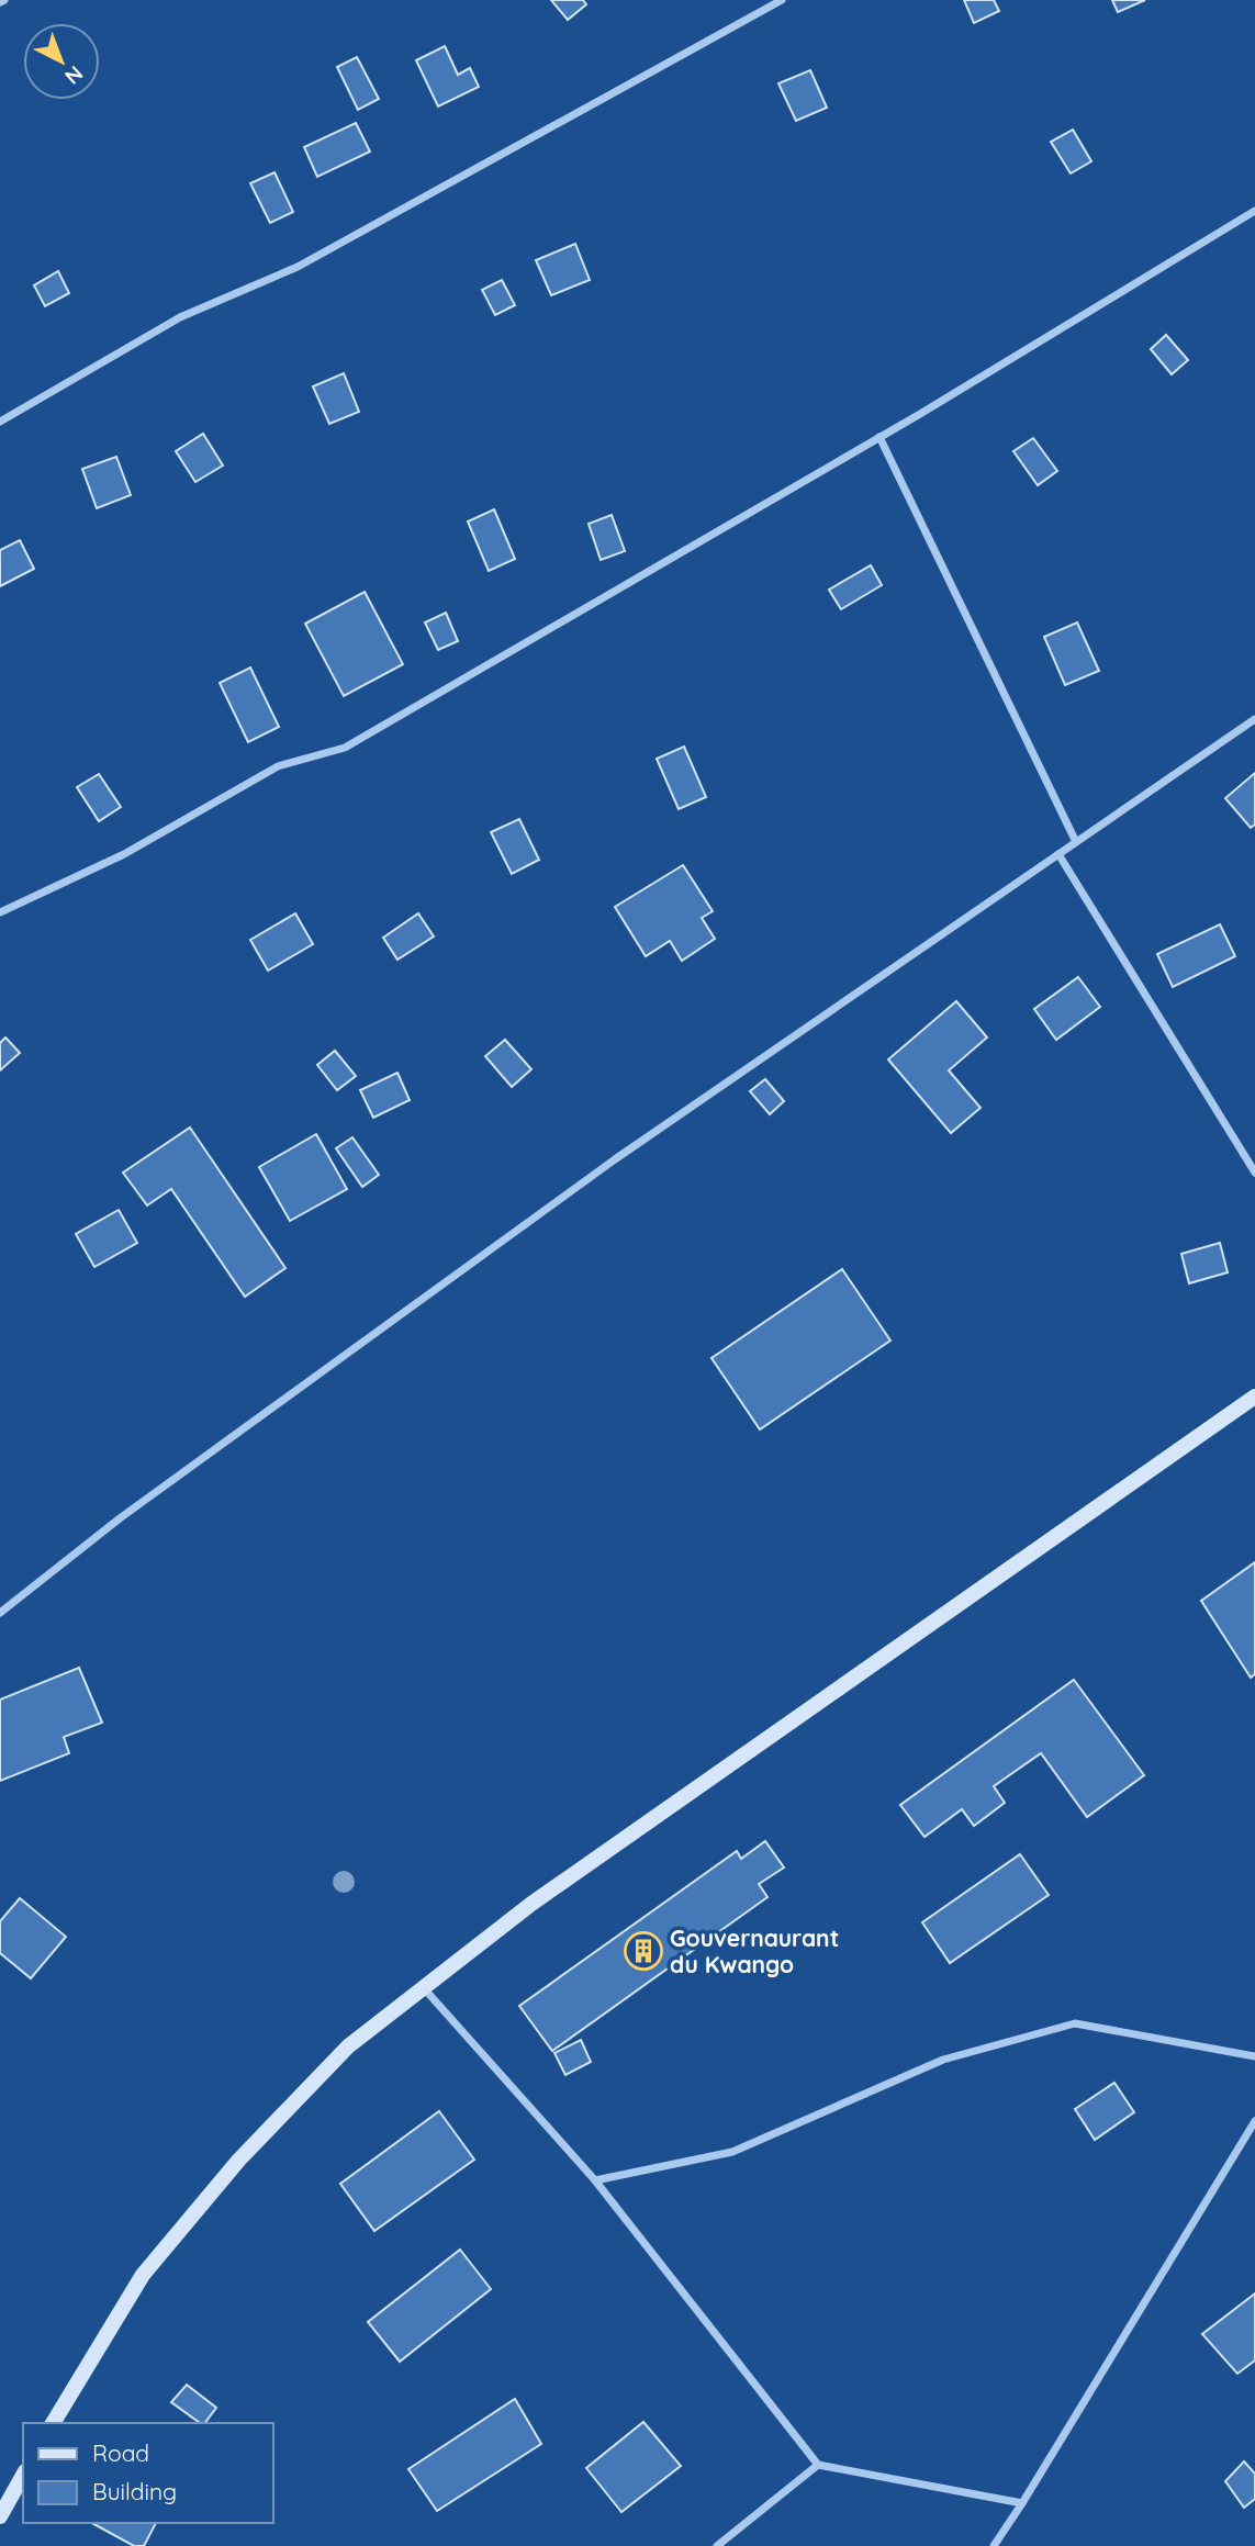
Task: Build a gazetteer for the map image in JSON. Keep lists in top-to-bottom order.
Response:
{
  "places": {
    "building": ["Gouvernaurant du Kwango"]
  },
  "legend": ["Road", "Building"],
  "north": "bottom right"
}
